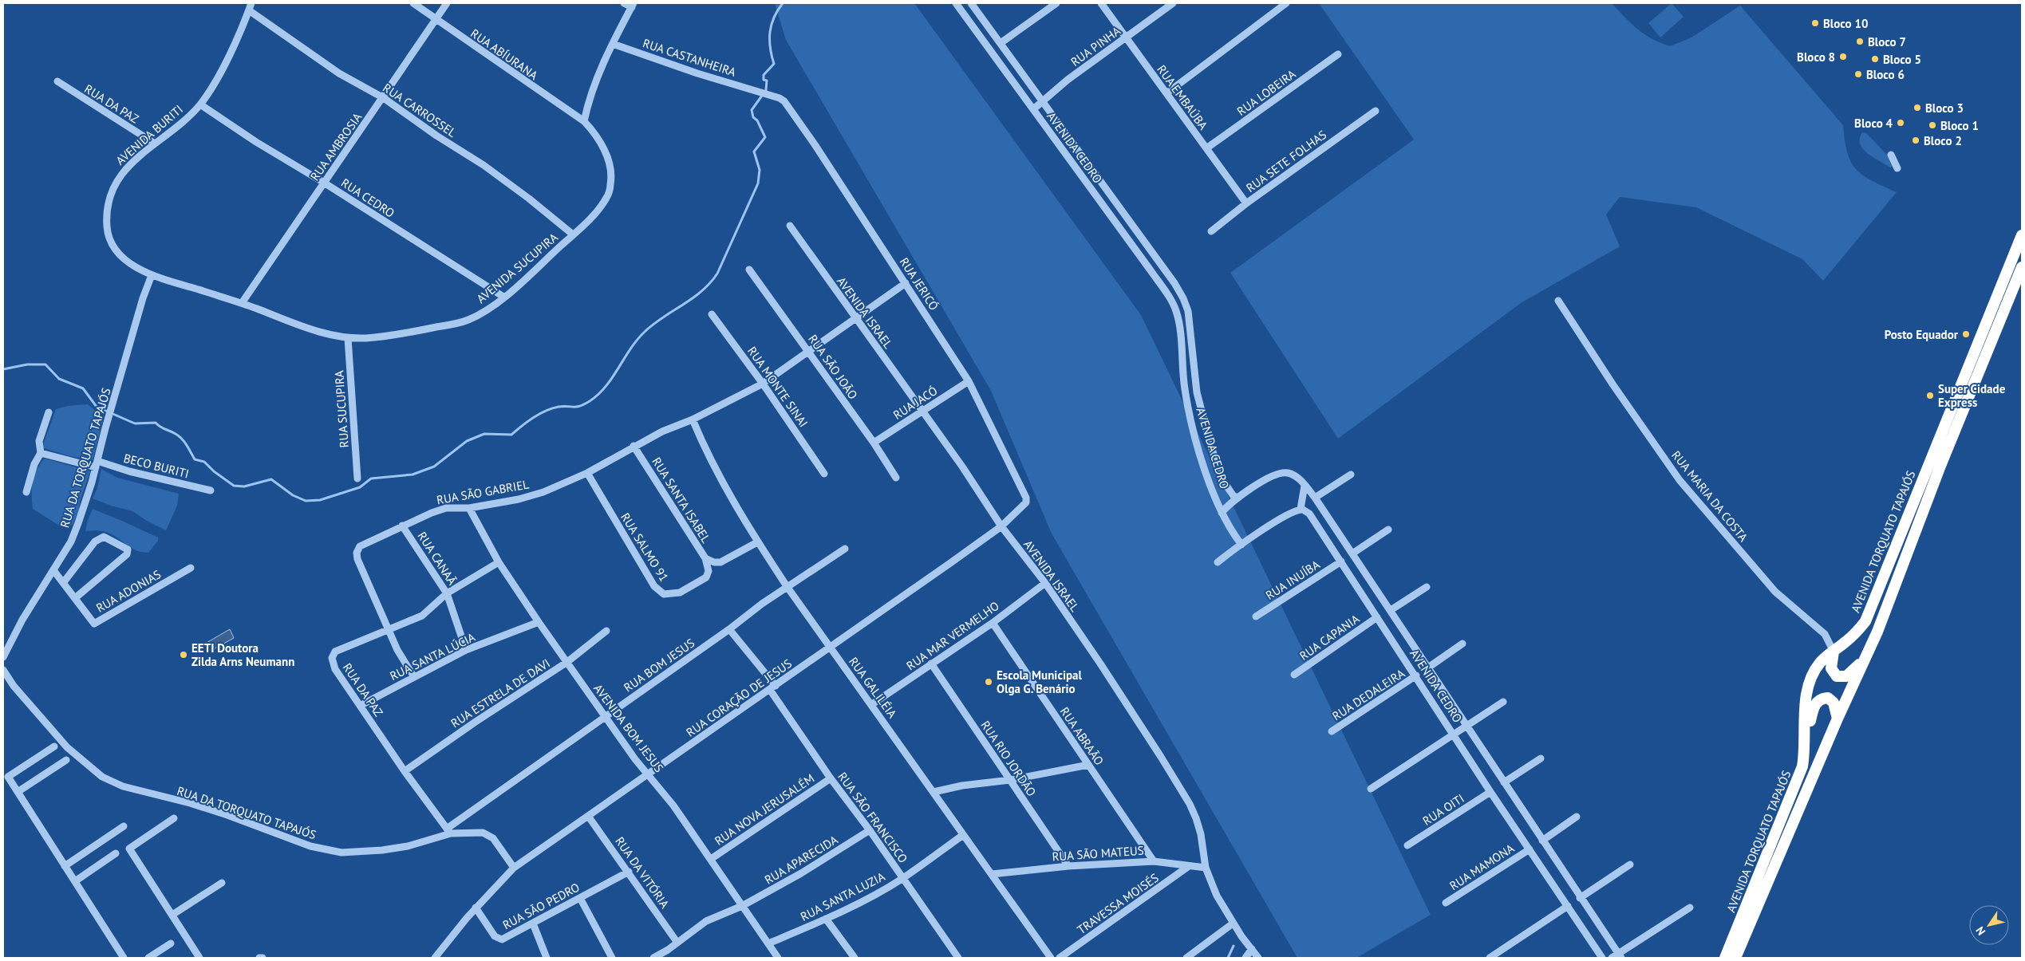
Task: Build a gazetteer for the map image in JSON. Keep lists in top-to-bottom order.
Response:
{
  "streets": {
    "highway": ["AVENIDA TORQUATO TAPAJÓS"],
    "street": [
      "RUA PINHA",
      "RUA ABÍURANA",
      "RUA CASTANHEIRA",
      "RUA LOBEIRA",
      "RUA EMBAÚBA",
      "RUA DA PAZ",
      "RUA CARROSSEL",
      "AVENIDA BURITI",
      "RUA AMBROSIA",
      "AVENIDA CEDRO",
      "RUA SETE FOLHAS",
      "RUA CEDRO",
      "AVENIDA SUCUPIRA",
      "RUA JERICÓ",
      "AVENIDA ISRAEL",
      "RUA SÃO JOÃO",
      "RUA MONTE SINAI",
      "RUA JACÓ",
      "RUA SUCUPIRA",
      "RUA DA TORQUATO TAPAJÓS",
      "BECO BURITI",
      "RUA SÃO GABRIEL",
      "RUA MARIA DA COSTA",
      "RUA SANTA ISABEL",
      "RUA SALMO 91",
      "RUA CANAÃ",
      "RUA INUÍBA",
      "RUA ADONIAS",
      "RUA MAR VERMELHO",
      "RUA CAPANIA",
      "RUA SANTA LÚCIA",
      "RUA BOM JESUS",
      "RUA GALILÉIA",
      "RUA ESTRELA DE DAVI",
      "RUA DEDALEIRA",
      "RUA CORAÇÃO DE JESUS",
      "AVENIDA BOM JESUS",
      "RUA ABRAÃO",
      "RUA RIO JORDÃO",
      "RUA NOVA JERUSALÉM",
      "RUA OITI",
      "RUA SÃO FRANCISCO",
      "RUA SÃO MATEUS",
      "RUA APARECIDA",
      "RUA MAMONA",
      "RUA DA VITÓRIA",
      "RUA SANTA LUZIA",
      "TRAVESSA MOISÉS",
      "RUA SÃO PEDRO"
    ]
  },
  "crossings": [
    ["RUA PINHA", "RUA EMBAÚBA"],
    ["RUA PINHA", "AVENIDA CEDRO"],
    ["RUA ABÍURANA", "RUA AMBROSIA"],
    ["RUA ABÍURANA", "AVENIDA SUCUPIRA"],
    ["RUA CASTANHEIRA", "RUA JERICÓ"],
    ["RUA LOBEIRA", "RUA EMBAÚBA"],
    ["RUA EMBAÚBA", "RUA SETE FOLHAS"],
    ["RUA DA PAZ", "AVENIDA BURITI"],
    ["RUA DA PAZ", "RUA DA TORQUATO TAPAJÓS"],
    ["RUA DA PAZ", "RUA SÃO GABRIEL"],
    ["RUA DA PAZ", "RUA CANAÃ"],
    ["RUA DA PAZ", "RUA SANTA LÚCIA"],
    ["RUA DA PAZ", "RUA BOM JESUS"],
    ["RUA DA PAZ", "RUA ESTRELA DE DAVI"],
    ["RUA DA PAZ", "AVENIDA BOM JESUS"],
    ["RUA CARROSSEL", "AVENIDA BURITI"],
    ["RUA CARROSSEL", "RUA AMBROSIA"],
    ["RUA CARROSSEL", "AVENIDA SUCUPIRA"],
    ["AVENIDA BURITI", "RUA CEDRO"],
    ["AVENIDA BURITI", "AVENIDA SUCUPIRA"],
    ["AVENIDA BURITI", "RUA DA TORQUATO TAPAJÓS"],
    ["RUA AMBROSIA", "RUA CEDRO"],
    ["RUA AMBROSIA", "AVENIDA SUCUPIRA"],
    ["AVENIDA CEDRO", "RUA INUÍBA"],
    ["AVENIDA CEDRO", "RUA CAPANIA"],
    ["AVENIDA CEDRO", "RUA DEDALEIRA"],
    ["AVENIDA CEDRO", "RUA OITI"],
    ["AVENIDA CEDRO", "RUA MAMONA"],
    ["RUA CEDRO", "AVENIDA SUCUPIRA"],
    ["AVENIDA SUCUPIRA", "RUA SUCUPIRA"],
    ["AVENIDA SUCUPIRA", "RUA DA TORQUATO TAPAJÓS"],
    ["RUA JERICÓ", "RUA JACÓ"],
    ["RUA JERICÓ", "RUA SÃO GABRIEL"],
    ["RUA JERICÓ", "RUA CORAÇÃO DE JESUS"],
    ["AVENIDA ISRAEL", "RUA JACÓ"],
    ["AVENIDA ISRAEL", "RUA SÃO GABRIEL"],
    ["AVENIDA ISRAEL", "RUA MAR VERMELHO"],
    ["AVENIDA ISRAEL", "RUA CORAÇÃO DE JESUS"],
    ["AVENIDA ISRAEL", "RUA SÃO MATEUS"],
    ["RUA SÃO JOÃO", "RUA JACÓ"],
    ["RUA SÃO JOÃO", "RUA SÃO GABRIEL"],
    ["RUA MONTE SINAI", "RUA SÃO GABRIEL"],
    ["RUA DA TORQUATO TAPAJÓS", "BECO BURITI"],
    ["RUA DA TORQUATO TAPAJÓS", "RUA ADONIAS"],
    ["RUA DA TORQUATO TAPAJÓS", "RUA BOM JESUS"],
    ["RUA DA TORQUATO TAPAJÓS", "RUA CORAÇÃO DE JESUS"],
    ["RUA SÃO GABRIEL", "RUA SANTA ISABEL"],
    ["RUA SÃO GABRIEL", "RUA SALMO 91"],
    ["RUA SÃO GABRIEL", "RUA CANAÃ"],
    ["RUA SÃO GABRIEL", "RUA GALILÉIA"],
    ["RUA SÃO GABRIEL", "AVENIDA BOM JESUS"],
    ["RUA MARIA DA COSTA", "AVENIDA TORQUATO TAPAJÓS"],
    ["RUA SANTA ISABEL", "RUA SALMO 91"],
    ["RUA SANTA ISABEL", "RUA GALILÉIA"],
    ["RUA CANAÃ", "RUA SANTA LÚCIA"],
    ["RUA MAR VERMELHO", "RUA GALILÉIA"],
    ["RUA MAR VERMELHO", "RUA ABRAÃO"],
    ["RUA MAR VERMELHO", "RUA RIO JORDÃO"],
    ["RUA SANTA LÚCIA", "AVENIDA BOM JESUS"],
    ["RUA BOM JESUS", "RUA GALILÉIA"],
    ["RUA BOM JESUS", "AVENIDA BOM JESUS"],
    ["RUA BOM JESUS", "RUA SÃO FRANCISCO"],
    ["RUA GALILÉIA", "RUA CORAÇÃO DE JESUS"],
    ["RUA GALILÉIA", "RUA SÃO MATEUS"],
    ["RUA GALILÉIA", "RUA SANTA LUZIA"],
    ["RUA ESTRELA DE DAVI", "AVENIDA BOM JESUS"],
    ["RUA CORAÇÃO DE JESUS", "AVENIDA BOM JESUS"],
    ["RUA CORAÇÃO DE JESUS", "RUA SÃO FRANCISCO"],
    ["RUA CORAÇÃO DE JESUS", "RUA DA VITÓRIA"],
    ["RUA CORAÇÃO DE JESUS", "RUA SÃO PEDRO"],
    ["AVENIDA BOM JESUS", "RUA NOVA JERUSALÉM"],
    ["AVENIDA BOM JESUS", "RUA APARECIDA"],
    ["AVENIDA BOM JESUS", "RUA SANTA LUZIA"],
    ["RUA ABRAÃO", "RUA SÃO MATEUS"],
    ["RUA RIO JORDÃO", "RUA SÃO MATEUS"],
    ["RUA NOVA JERUSALÉM", "RUA SÃO FRANCISCO"],
    ["RUA SÃO FRANCISCO", "RUA APARECIDA"],
    ["RUA SÃO FRANCISCO", "RUA SANTA LUZIA"],
    ["RUA SÃO MATEUS", "TRAVESSA MOISÉS"],
    ["RUA APARECIDA", "RUA DA VITÓRIA"],
    ["RUA DA VITÓRIA", "RUA SÃO PEDRO"]
  ],
  "places": [
    "Bloco 10",
    "Bloco 7",
    "Bloco 8",
    "Bloco 5",
    "Bloco 6",
    "Bloco 3",
    "Bloco 4",
    "Bloco 1",
    "Bloco 2",
    "Posto Equador",
    "Super Cidade Express",
    "EETI Doutora Zilda Arns Neumann",
    "Escola Municipal Olga G. Benário"
  ],
  "north": "bottom left"
}
